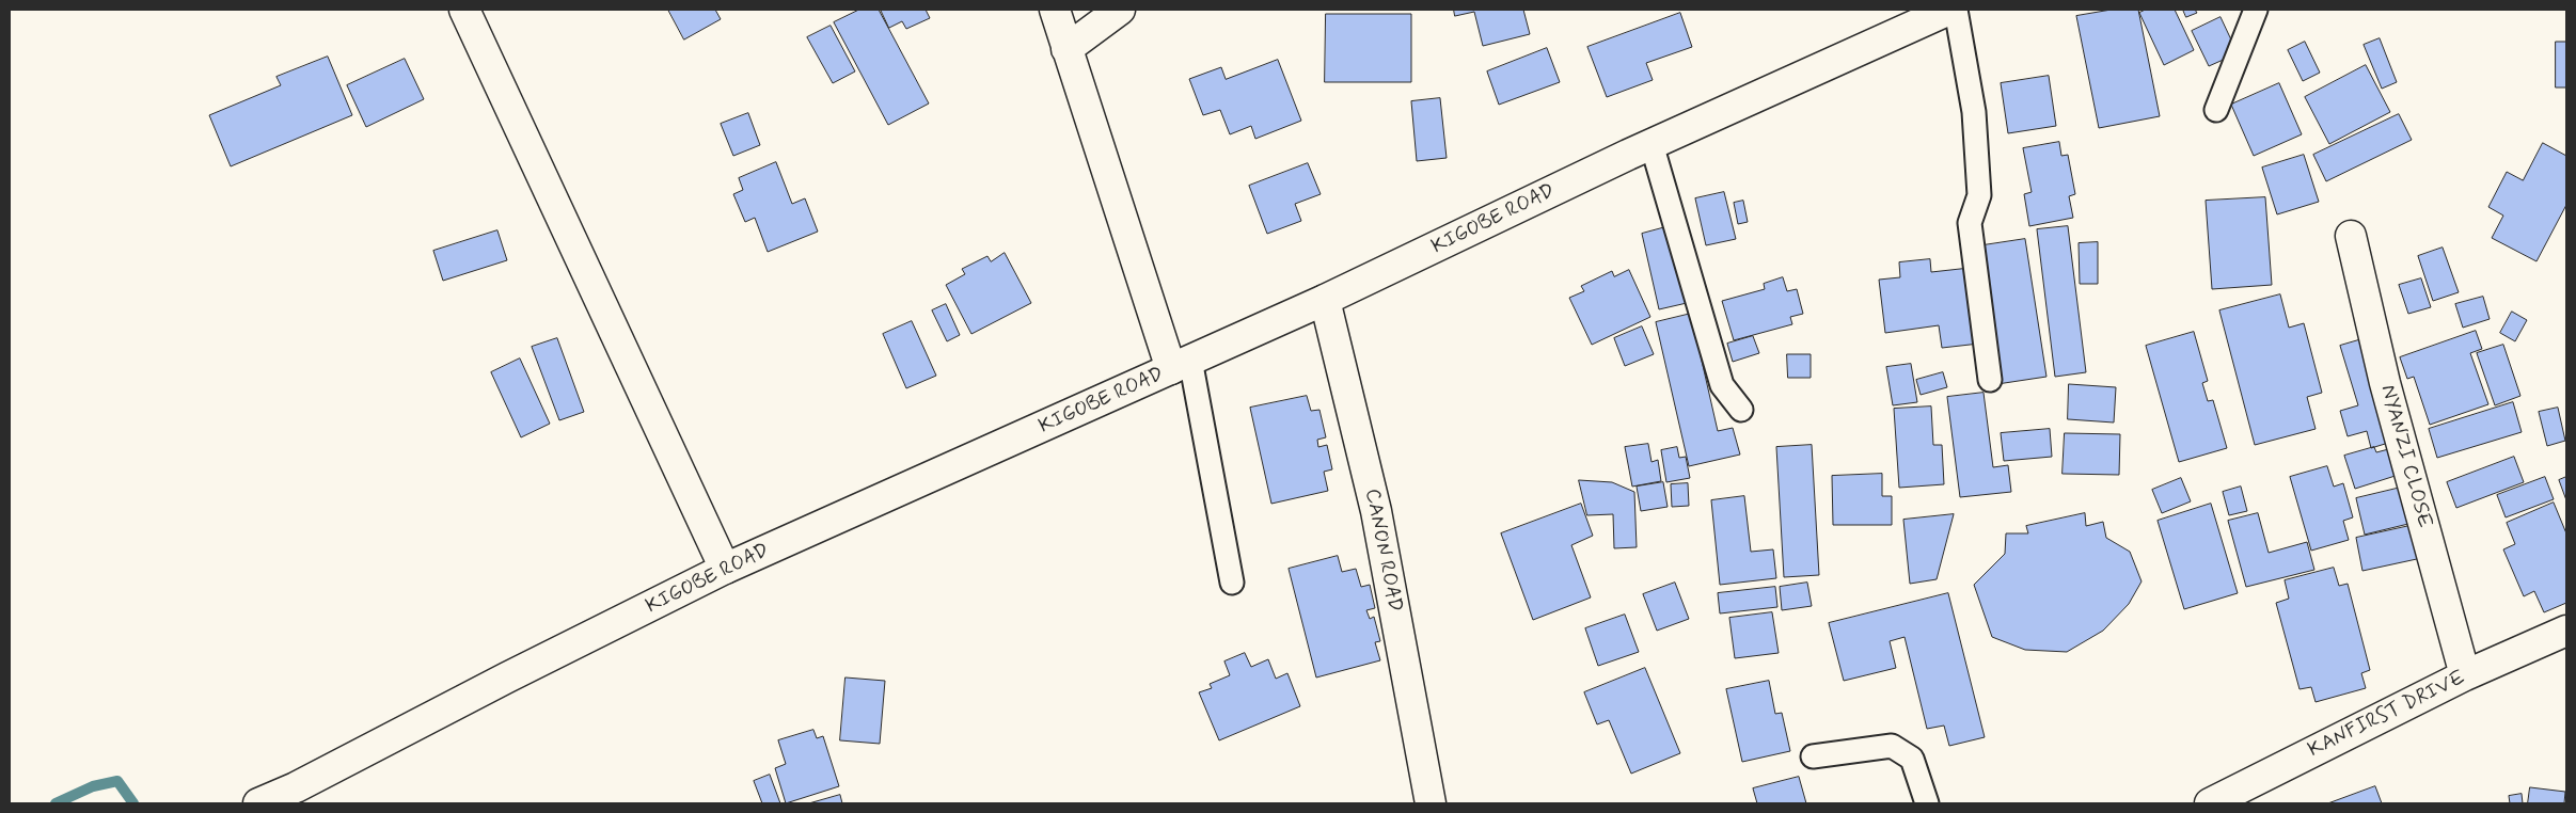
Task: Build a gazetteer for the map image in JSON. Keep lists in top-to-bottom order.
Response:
{
  "streets": {
    "street": [
      "KIGOBE ROAD",
      "NYANZI CLOSE",
      "CANON ROAD",
      "KANFIRST DRIVE"
    ]
  },
  "crossings": [
    ["KIGOBE ROAD", "CANON ROAD"],
    ["NYANZI CLOSE", "KANFIRST DRIVE"]
  ]
}
